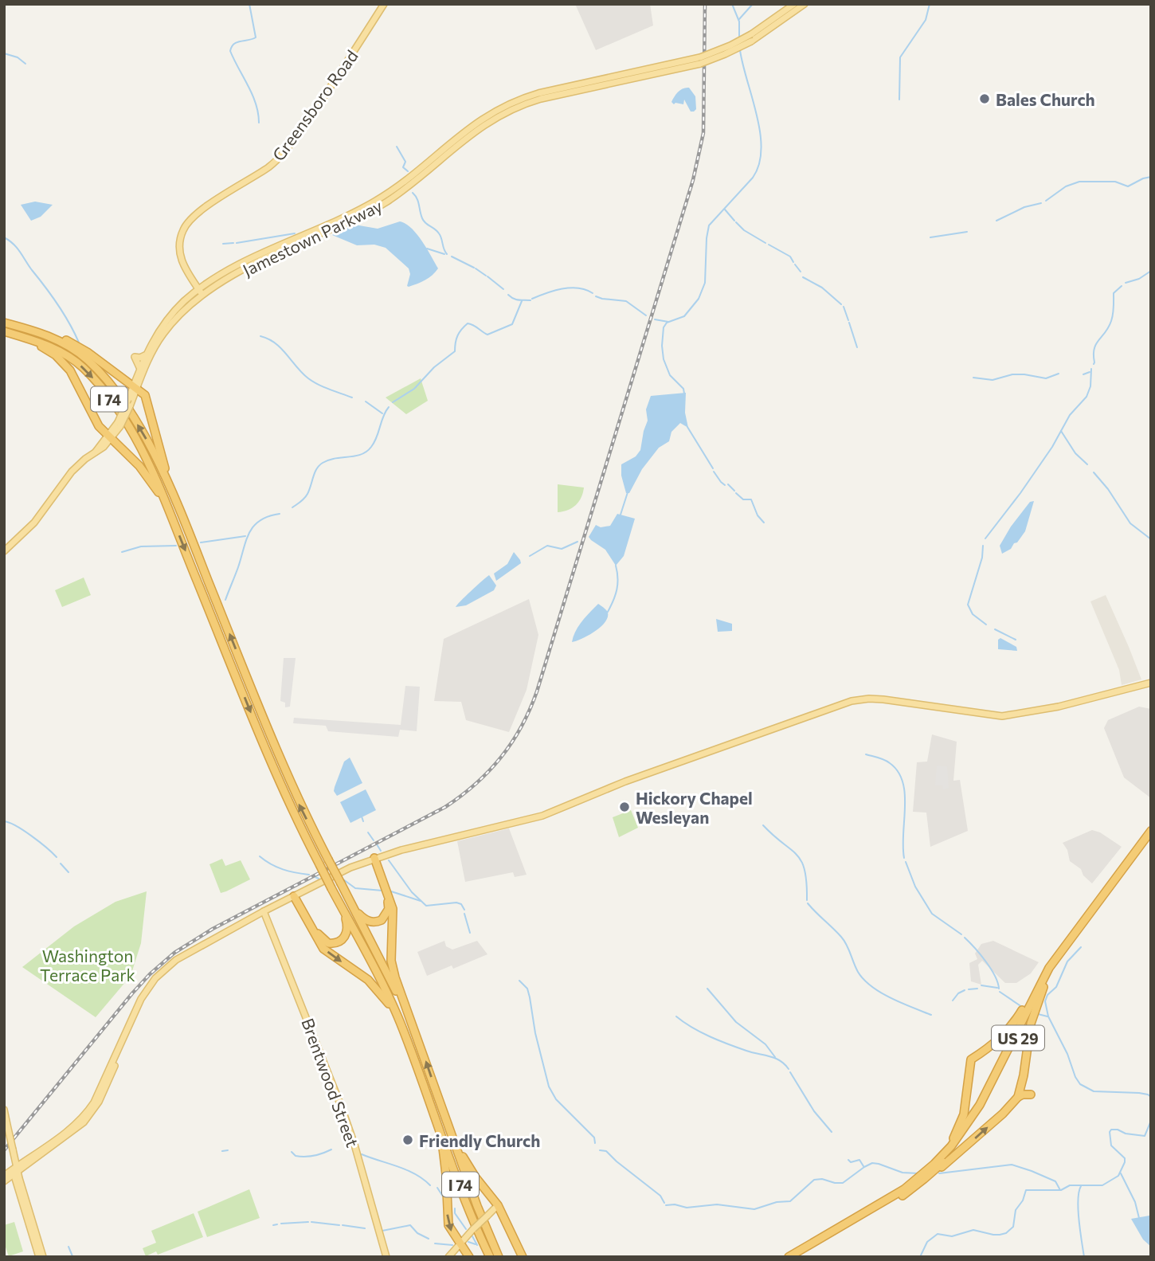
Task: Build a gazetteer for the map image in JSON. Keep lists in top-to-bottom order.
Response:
{
  "streets": {
    "highway": ["I 74", "US 29"],
    "main road": ["Greensboro Road", "Jamestown Parkway", "Brentwood Street"]
  },
  "crossings": [
    ["Greensboro Road", "Jamestown Parkway"]
  ],
  "parks": ["Washington Terrace Park"],
  "places": ["Bales Church", "Hickory Chapel Wesleyan", "Friendly Church"]
}
